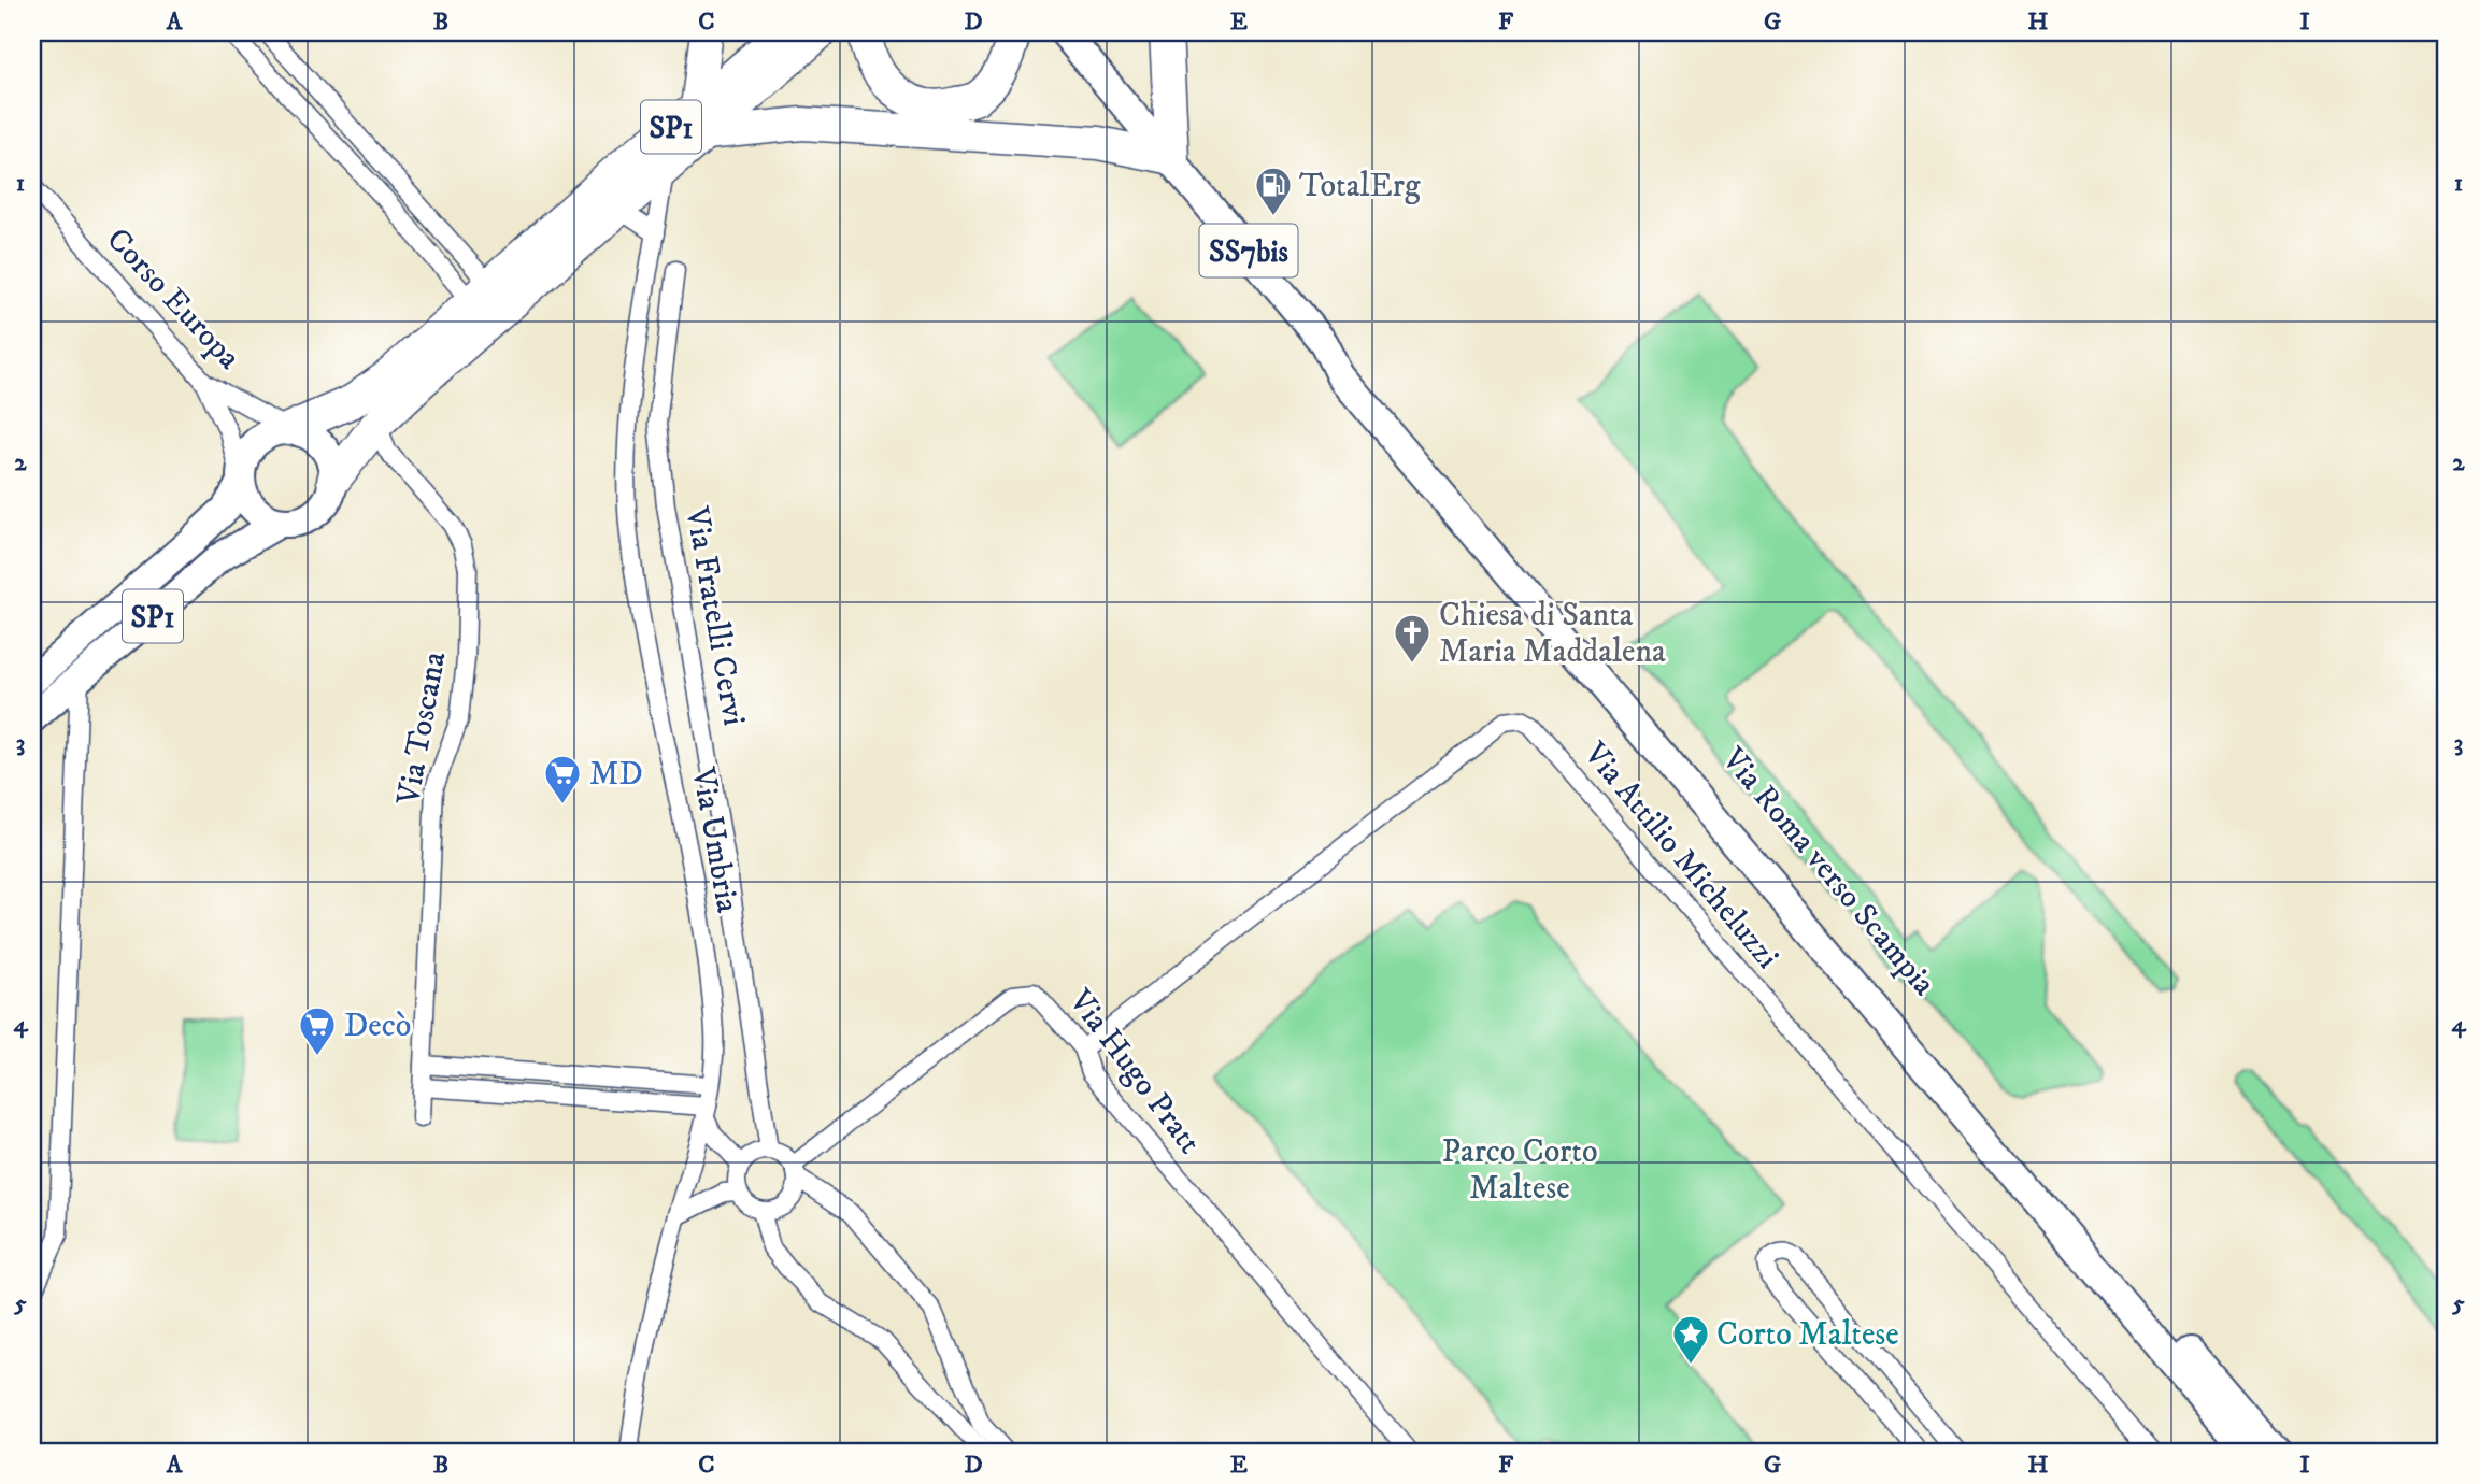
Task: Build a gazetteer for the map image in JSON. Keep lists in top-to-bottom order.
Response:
{
  "streets": {
    "highway": ["SP1"],
    "main road": ["SS7bis", "Via Roma verso Scampia"],
    "street": [
      "Corso Europa",
      "Via Fratelli Cervi",
      "Via Toscana",
      "Via Umbria",
      "Via Attilio Micheluzzi",
      "Via Hugo Pratt"
    ]
  },
  "crossings": [
    ["SP1", "Corso Europa"],
    ["SP1", "Via Toscana"],
    ["SP1", "Via Umbria"],
    ["Via Fratelli Cervi", "Via Hugo Pratt"],
    ["Via Attilio Micheluzzi", "Via Hugo Pratt"]
  ],
  "parks": ["Parco Corto Maltese"],
  "places": {
    "fuel station": ["TotalErg"],
    "church": ["Chiesa di Santa Maria Maddalena"],
    "supermarket": ["MD", "Decò"],
    "place": ["Corto Maltese"]
  },
  "grid": {
    "columns": [
      "A",
      "B",
      "C",
      "D",
      "E",
      "F",
      "G",
      "H",
      "I"
    ],
    "rows": [
      "1",
      "2",
      "3",
      "4",
      "5"
    ]
  }
}
